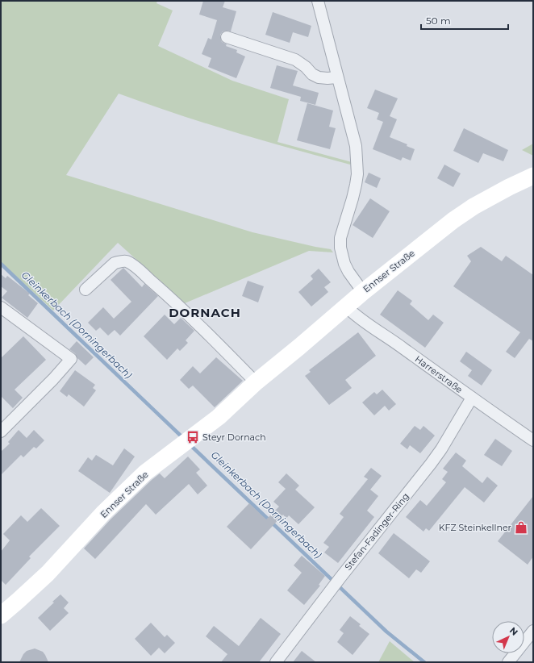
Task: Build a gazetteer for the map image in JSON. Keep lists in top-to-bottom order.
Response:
{
  "streets": {
    "street": ["Ennser Straße", "Harrerstraße", "Stefan-Fadinger-Ring"]
  },
  "crossings": [
    ["Ennser Straße", "Harrerstraße"],
    ["Harrerstraße", "Stefan-Fadinger-Ring"]
  ],
  "districts": ["DORNACH"],
  "water": ["Gleinkerbach (Dorningerbach)"],
  "places": {
    "bus stop": ["Steyr Dornach"],
    "shop": ["KFZ Steinkellner"]
  },
  "scale_bar": "50 m",
  "north": "top right"
}
